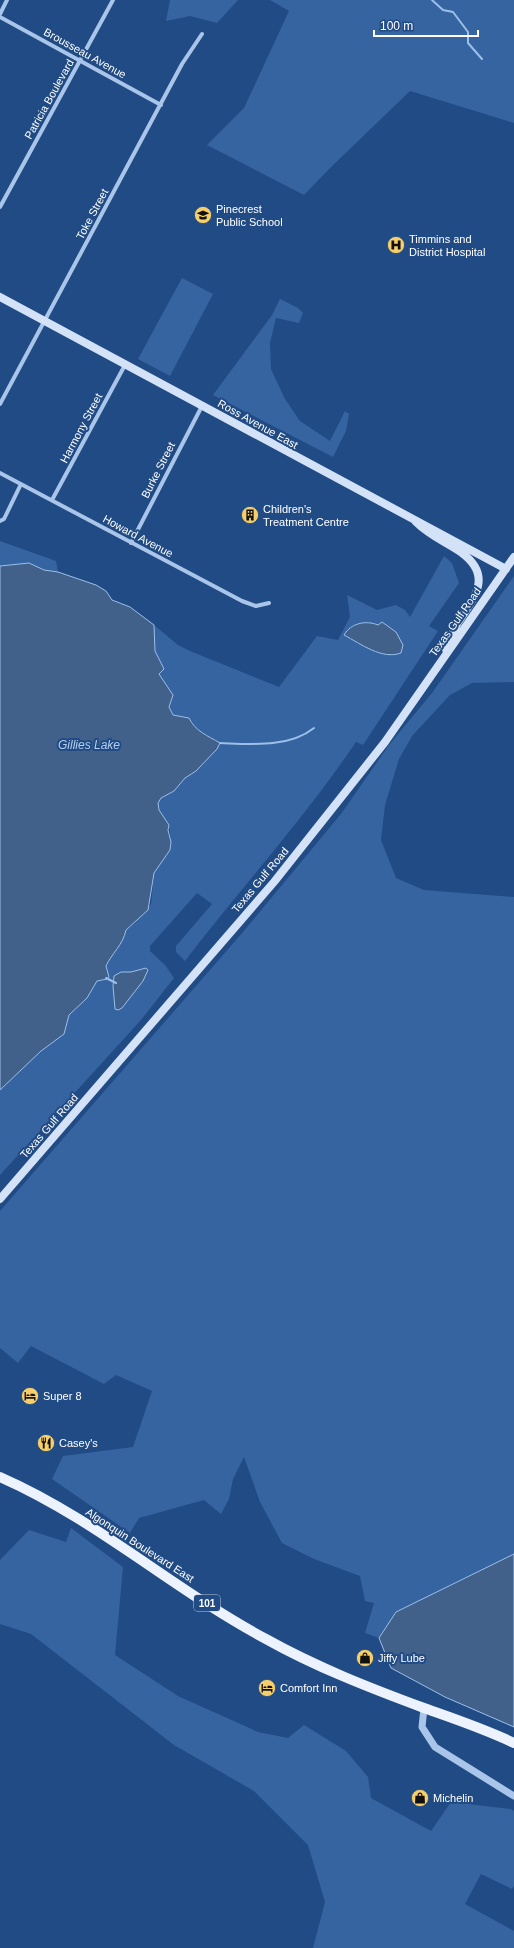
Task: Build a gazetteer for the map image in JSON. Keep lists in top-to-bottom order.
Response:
{
  "streets": {
    "main road": [
      "Ross Avenue East",
      "Texas Gulf Road",
      "Algonquin Boulevard East",
      "101"
    ],
    "street": [
      "Brousseau Avenue",
      "Patricia Boulevard",
      "Toke Street",
      "Harmony Street",
      "Burke Street",
      "Howard Avenue"
    ]
  },
  "crossings": [
    ["Brousseau Avenue", "Patricia Boulevard"],
    ["Brousseau Avenue", "Toke Street"],
    ["Toke Street", "Ross Avenue East"],
    ["Ross Avenue East", "Harmony Street"],
    ["Ross Avenue East", "Burke Street"],
    ["Ross Avenue East", "Texas Gulf Road"],
    ["Harmony Street", "Howard Avenue"],
    ["Burke Street", "Howard Avenue"],
    ["Algonquin Boulevard East", "101"]
  ],
  "water": ["Gillies Lake"],
  "places": {
    "school or university": ["Pinecrest Public School"],
    "hospital": ["Timmins and District Hospital"],
    "building": ["Children's Treatment Centre"],
    "hotel": ["Super 8", "Comfort Inn"],
    "restaurant": ["Casey's"],
    "shop": ["Jiffy Lube", "Michelin"]
  },
  "scale_bar": "100 m"
}
